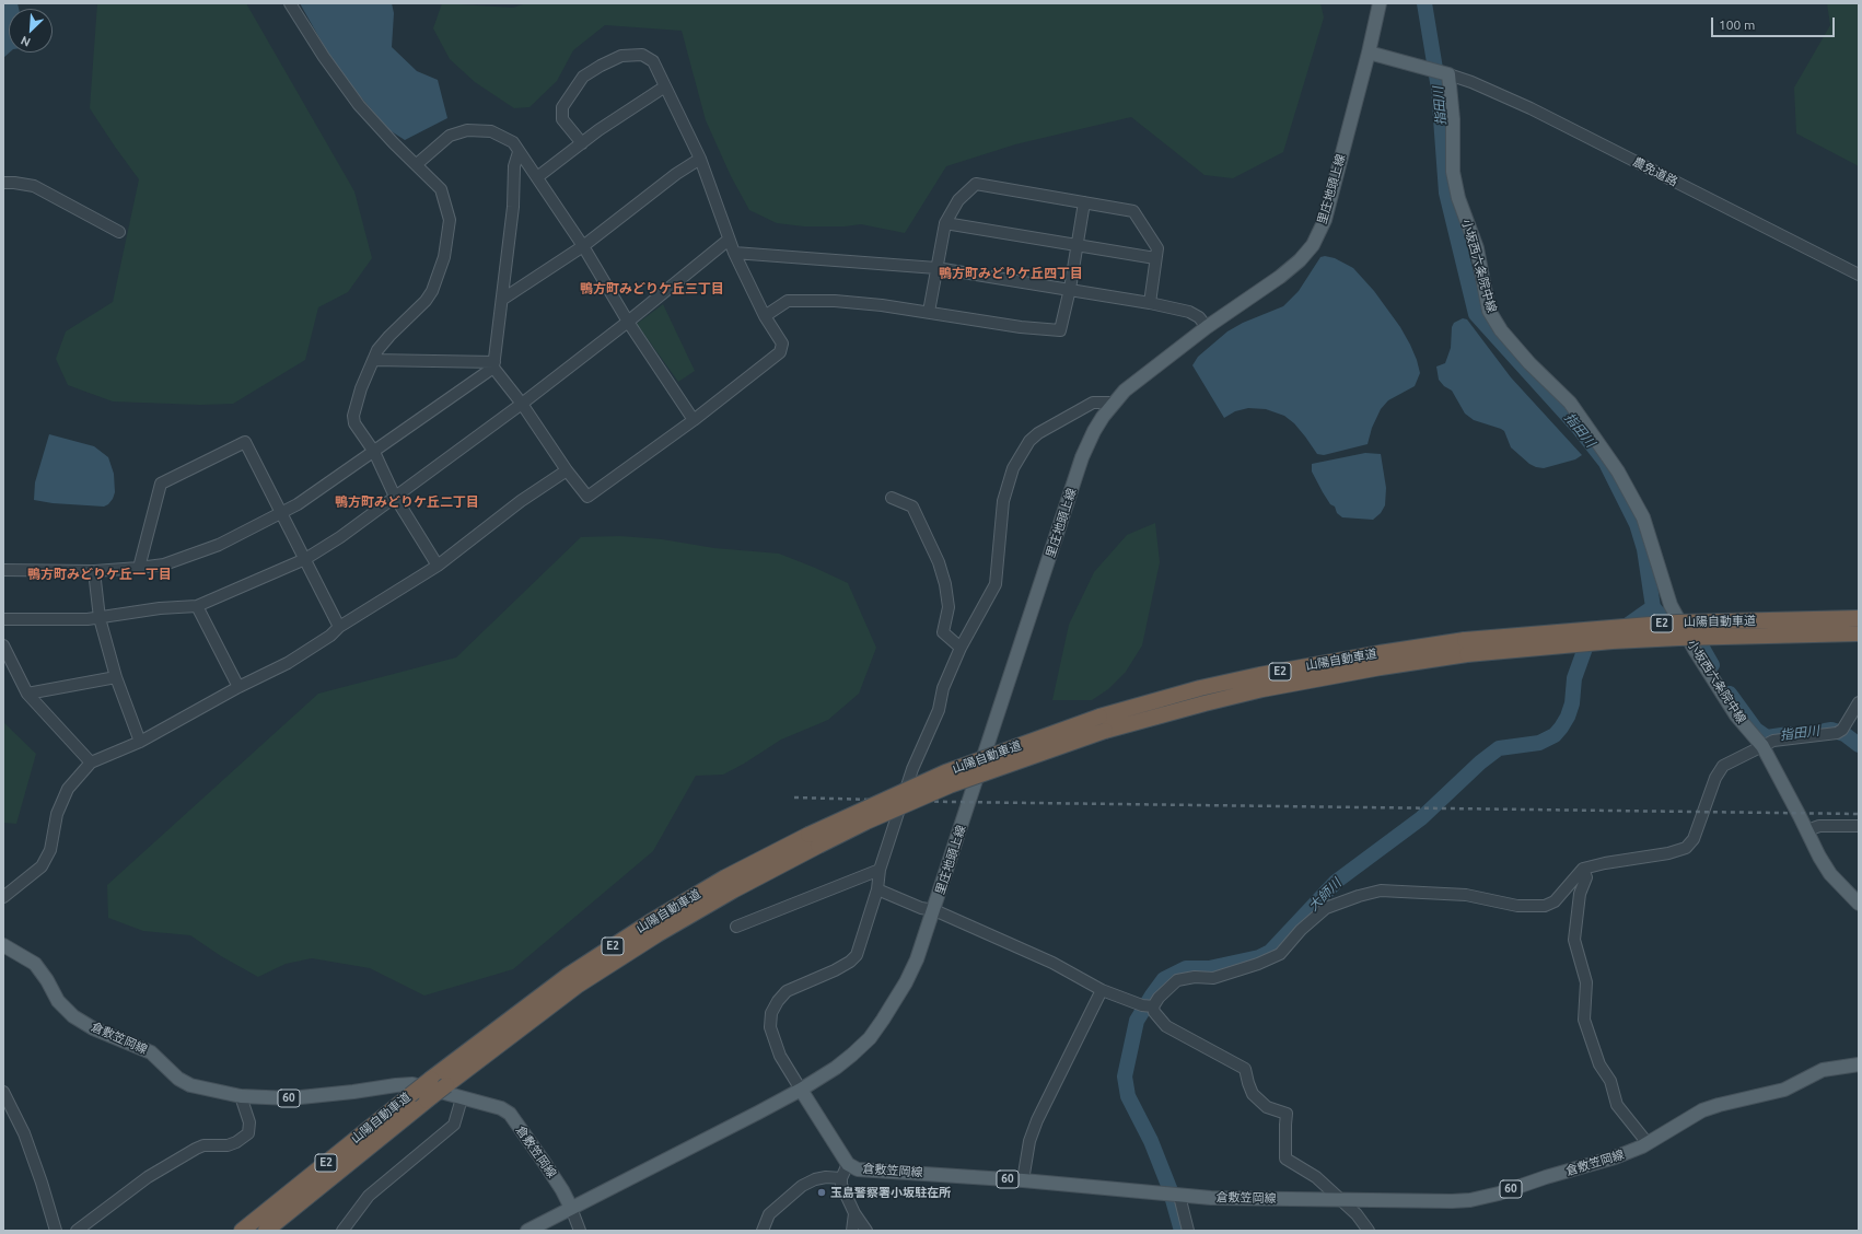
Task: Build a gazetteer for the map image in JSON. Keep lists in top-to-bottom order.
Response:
{
  "streets": {
    "highway": ["山陽自動車道", "E2"],
    "main road": [
      "里庄地頭上線",
      "小坂西六条院中線",
      "倉敷笠岡線",
      "60"
    ],
    "street": ["農免道路"]
  },
  "crossings": [
    ["農免道路", "小坂西六条院中線"],
    ["里庄地頭上線", "倉敷笠岡線"]
  ],
  "districts": [
    "鴨方町みどりケ丘四丁目",
    "鴨方町みどりケ丘三丁目",
    "鴨方町みどりケ丘二丁目",
    "鴨方町みどりケ丘一丁目"
  ],
  "water": ["指田川", "大師川"],
  "places": ["玉島警察署小坂駐在所"],
  "scale_bar": "100 m",
  "north": "bottom left"
}
